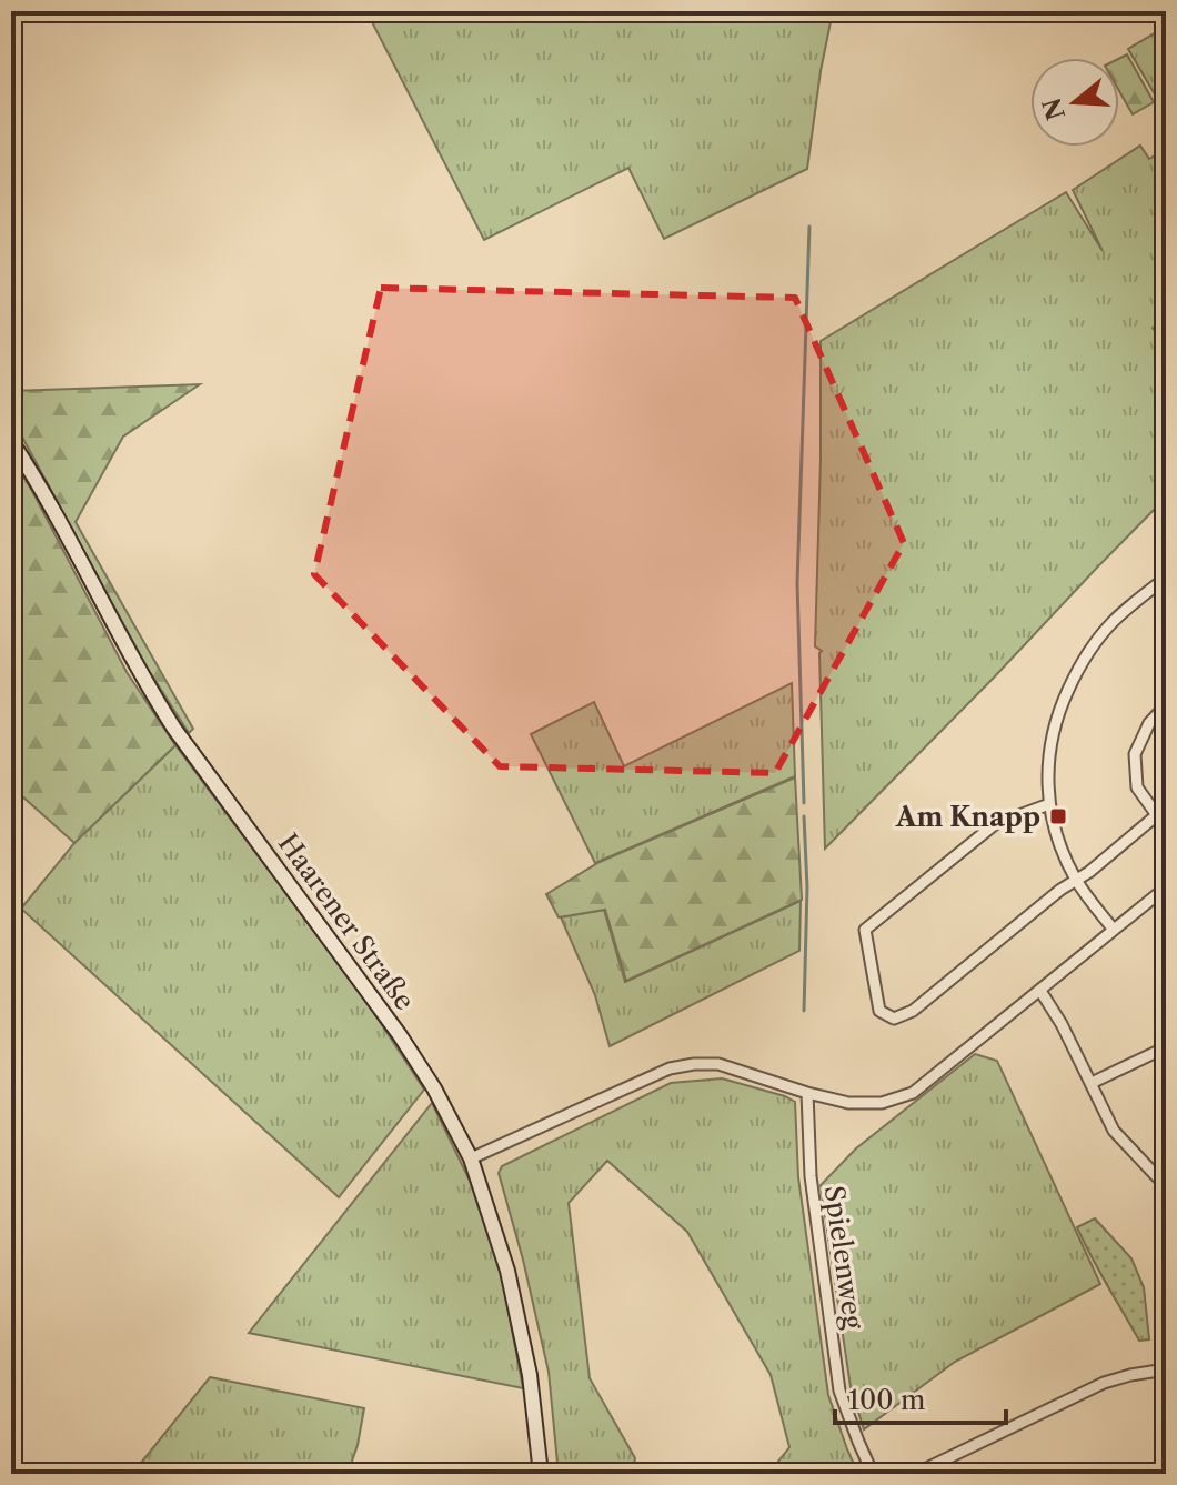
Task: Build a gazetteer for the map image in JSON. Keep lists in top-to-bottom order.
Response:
{
  "streets": {
    "main road": ["Haarener Straße"],
    "street": ["Spielenweg"]
  },
  "places": {
    "transit": ["Am Knapp"]
  },
  "scale_bar": "100 m",
  "north": "left"
}
